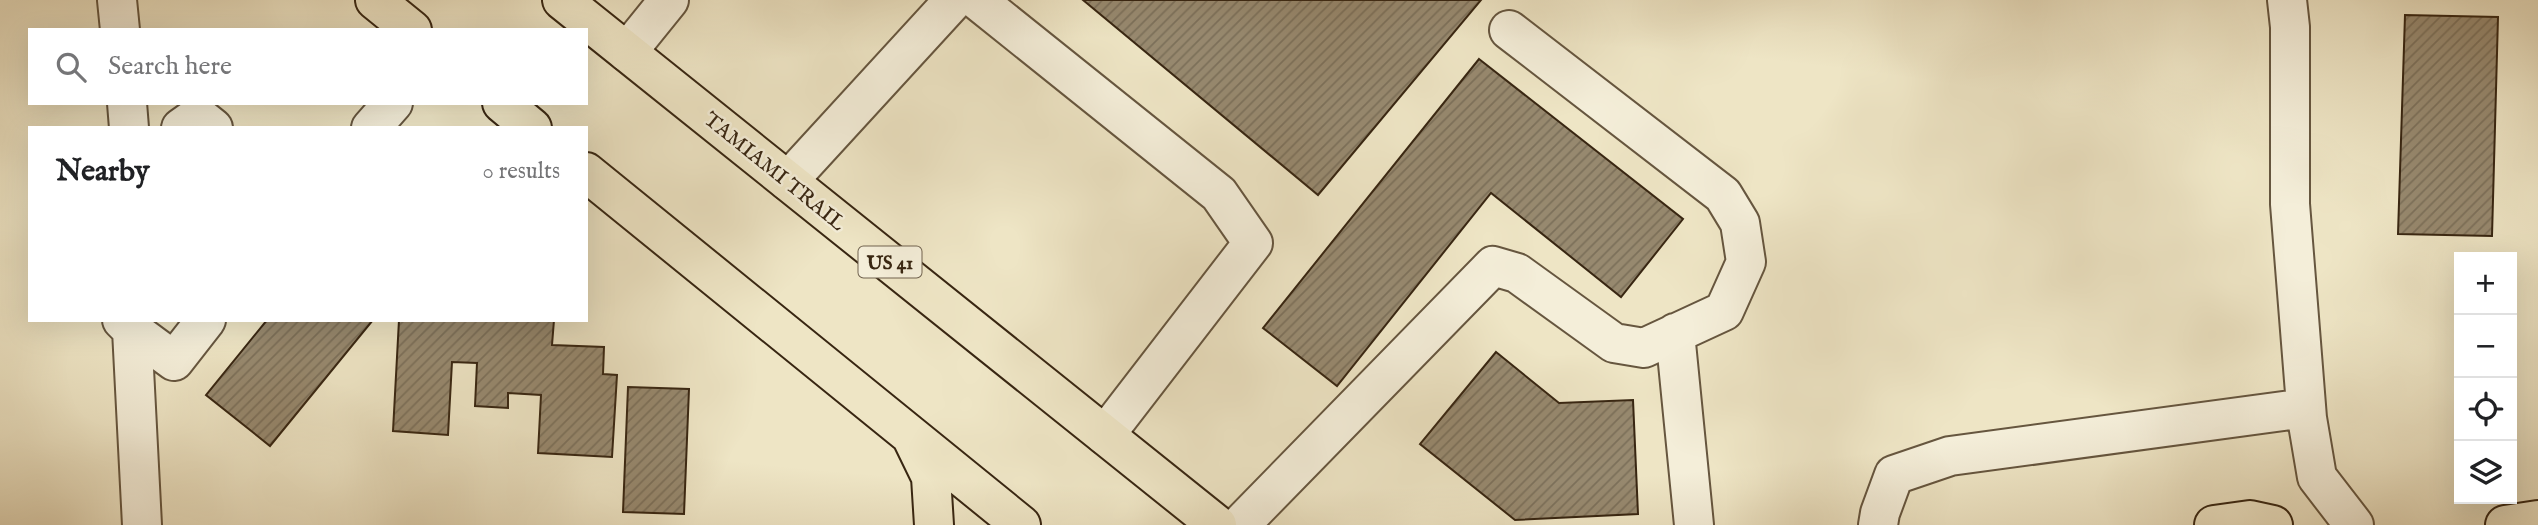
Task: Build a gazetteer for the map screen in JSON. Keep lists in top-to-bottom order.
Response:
{
  "streets": {
    "main road": ["TAMIAMI TRAIL", "US 41"]
  },
  "page": {
    "search": "Search here",
    "heading": ["Nearby", "0 results"],
    "map_buttons": ["+", "−"]
  }
}
